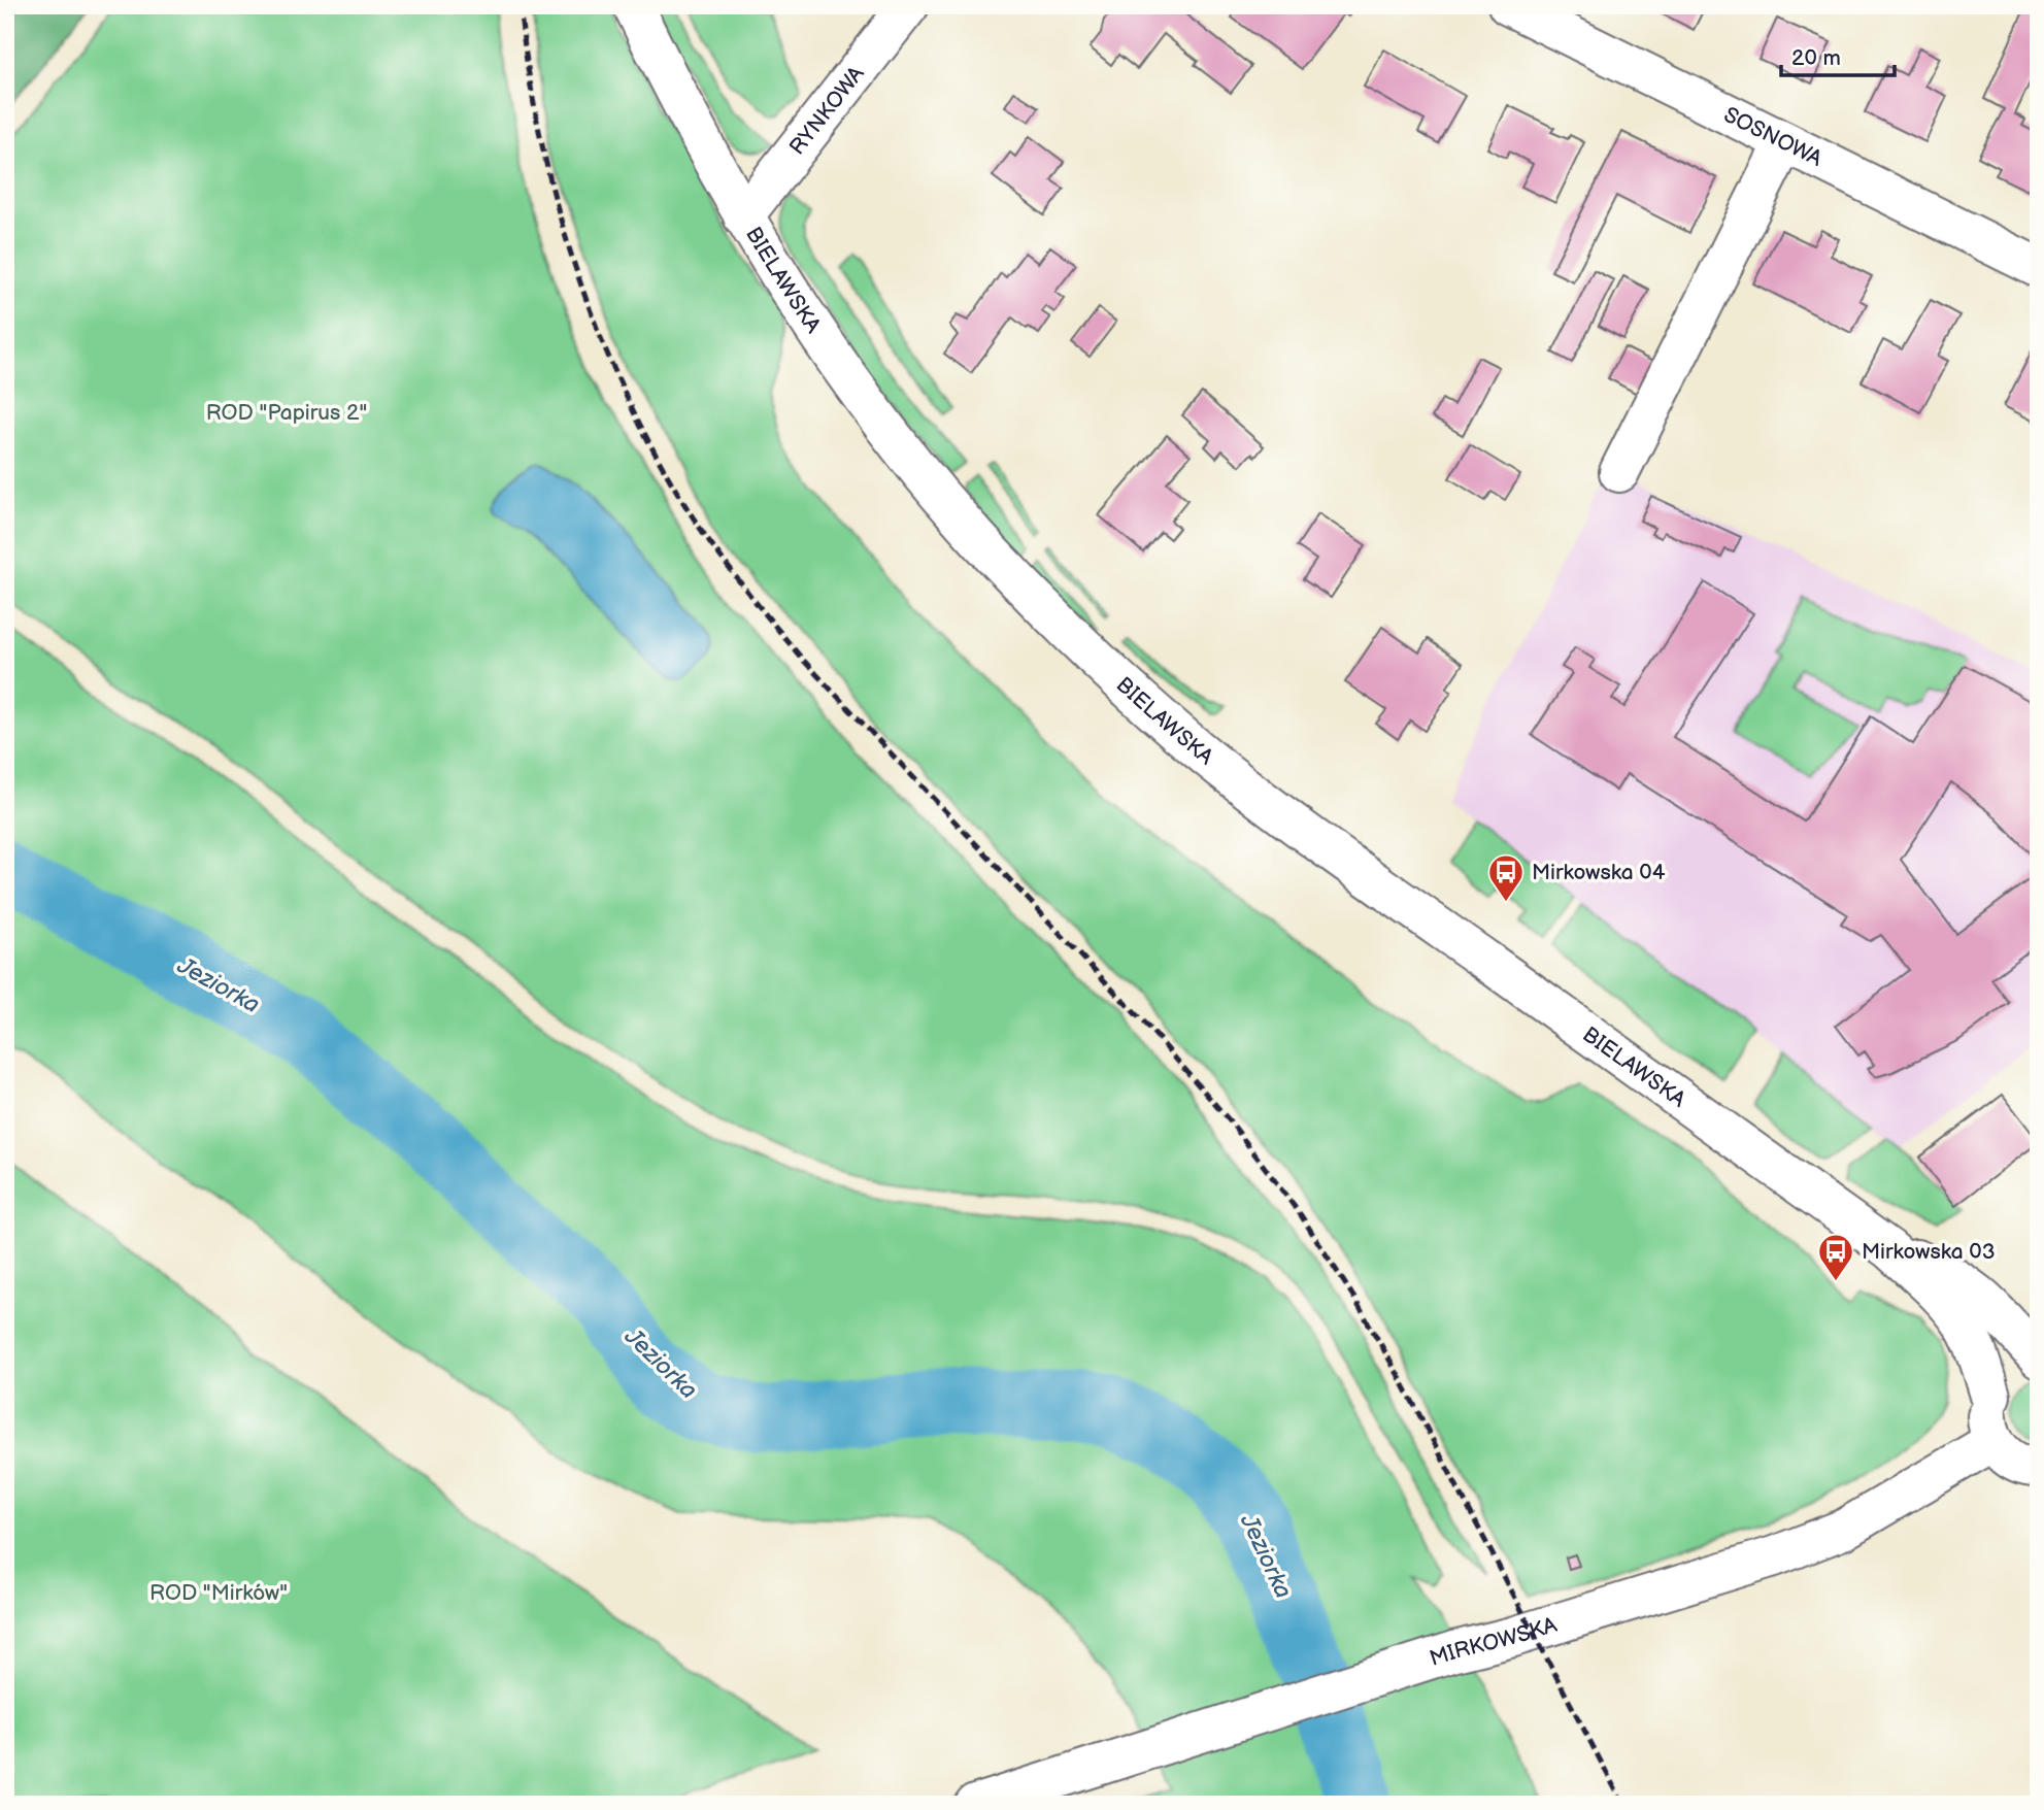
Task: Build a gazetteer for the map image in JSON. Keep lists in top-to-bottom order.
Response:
{
  "streets": {
    "street": [
      "RYNKOWA",
      "SOSNOWA",
      "BIELAWSKA",
      "MIRKOWSKA"
    ]
  },
  "crossings": [
    ["RYNKOWA", "BIELAWSKA"],
    ["BIELAWSKA", "MIRKOWSKA"]
  ],
  "water": ["Jeziorka"],
  "parks": ["ROD \"Papirus 2\"", "ROD \"Mirków\""],
  "places": {
    "bus stop": ["Mirkowska 04", "Mirkowska 03"]
  },
  "scale_bar": "20 m"
}
